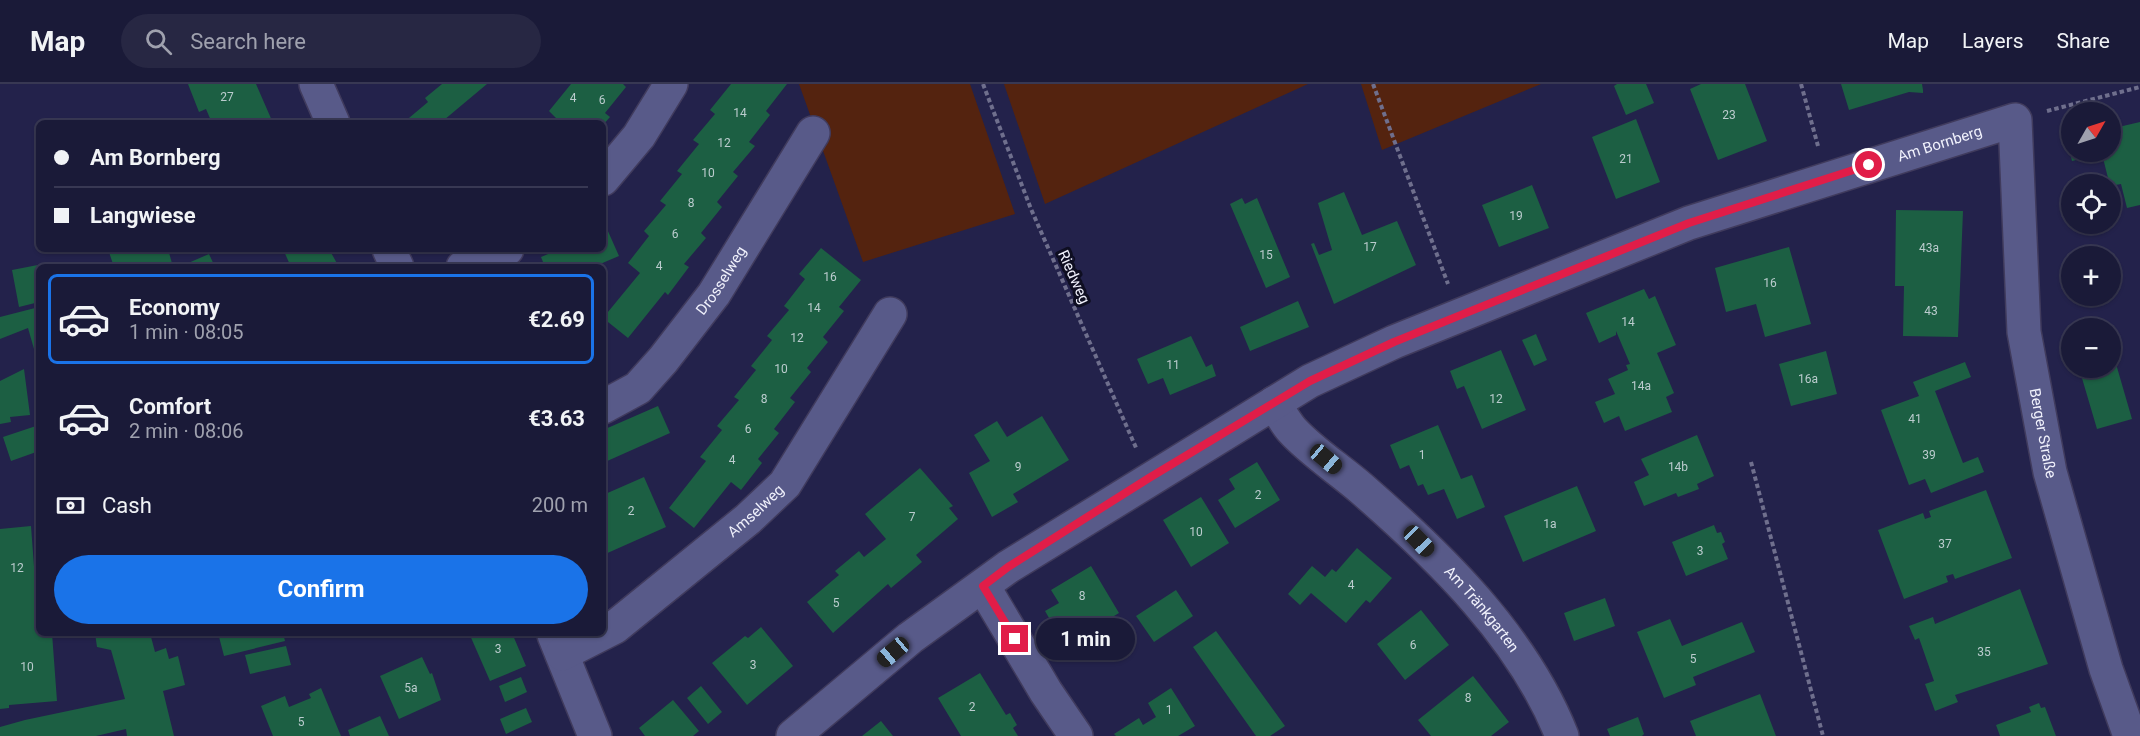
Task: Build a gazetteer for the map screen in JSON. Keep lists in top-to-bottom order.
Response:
{
  "streets": {
    "street": [
      "Am Bornberg",
      "Drosselweg",
      "Berger Straße",
      "Amselweg",
      "Am Tränkgarten"
    ],
    "path": ["Riedweg"]
  },
  "crossings": [
    ["Am Bornberg", "Riedweg"],
    ["Am Bornberg", "Berger Straße"],
    ["Am Bornberg", "Am Tränkgarten"]
  ],
  "house_numbers": [
    "27",
    "4",
    "6",
    "14",
    "23",
    "12",
    "21",
    "10",
    "8",
    "19",
    "6",
    "17",
    "43a",
    "15",
    "4",
    "16",
    "16",
    "14",
    "43",
    "14",
    "12",
    "11",
    "10",
    "16a",
    "14a",
    "8",
    "12",
    "41",
    "6",
    "1",
    "39",
    "4",
    "9",
    "14b",
    "2",
    "2",
    "7",
    "1a",
    "10",
    "37",
    "3",
    "12",
    "4",
    "8",
    "5",
    "6",
    "3",
    "35",
    "5",
    "3",
    "10",
    "5a",
    "8",
    "2",
    "1",
    "5"
  ],
  "north": "top right",
  "page": {
    "header": "Map",
    "search": "Search here",
    "nav": ["Map", "Layers", "Share"],
    "map_buttons": ["+", "−"],
    "banner": ["Am Bornberg", "Langwiese"],
    "list": [
      {
        "name": "Economy",
        "note": "1 min · 08:05",
        "value": "€2.69"
      },
      {
        "name": "Comfort",
        "note": "2 min · 08:06",
        "value": "€3.63"
      }
    ],
    "pay": ["Cash", "200 m"],
    "buttons": "Confirm",
    "bubble": "1 min"
  }
}
